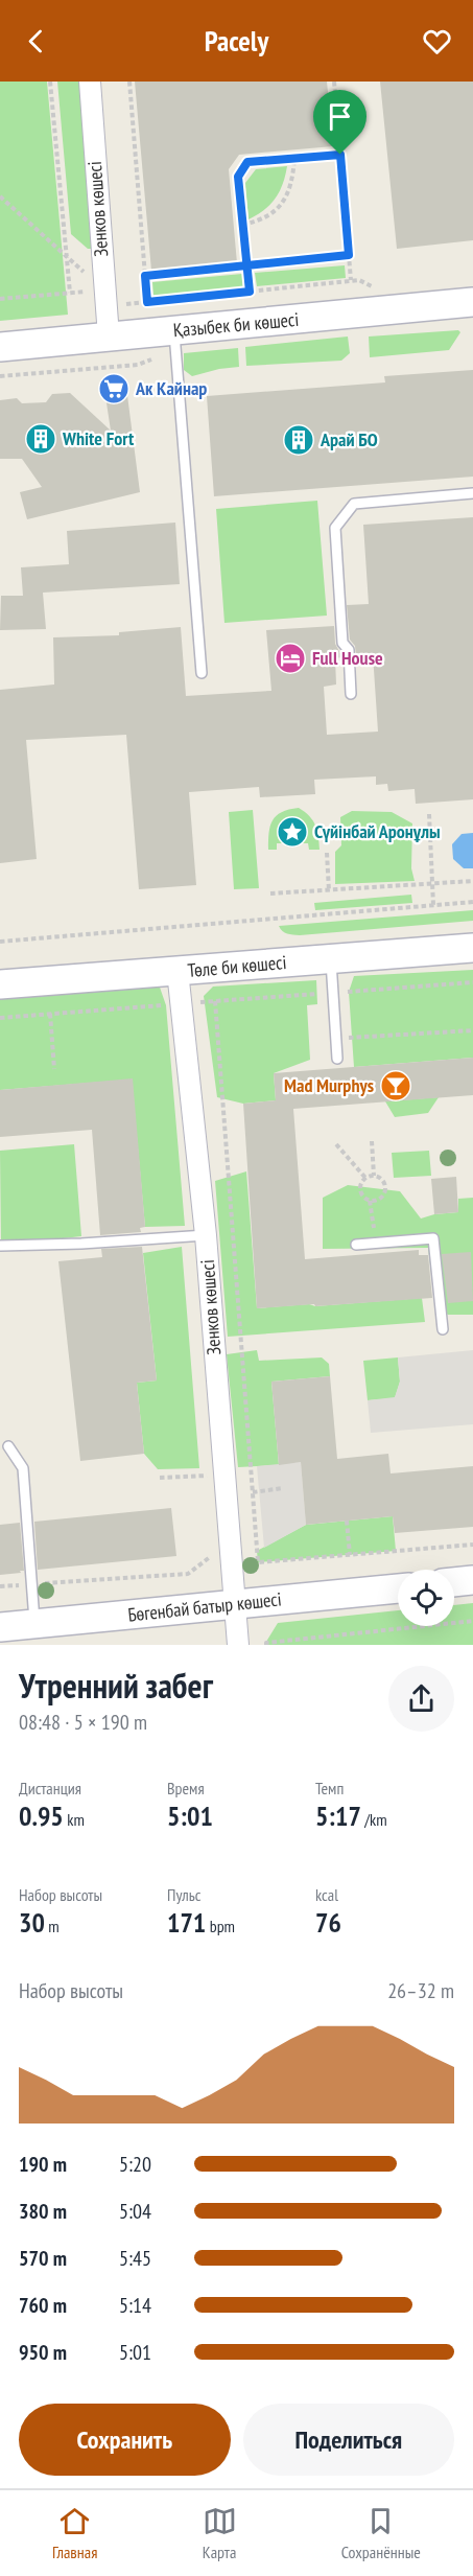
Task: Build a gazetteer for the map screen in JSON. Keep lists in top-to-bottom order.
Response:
{
  "streets": {
    "street": [
      "Зенков көшесі",
      "Қазыбек би көшесі",
      "Төле би көшесі",
      "Бөгенбай батыр көшесі"
    ]
  },
  "crossings": [
    ["Зенков көшесі", "Қазыбек би көшесі"],
    ["Зенков көшесі", "Төле би көшесі"],
    ["Зенков көшесі", "Бөгенбай батыр көшесі"]
  ],
  "places": {
    "supermarket": ["Ак Кайнар"],
    "building": ["White Fort", "Арай БО"],
    "hotel": ["Full House"],
    "place": ["Сүйінбай Аронұлы"],
    "bar": ["Mad Murphys"]
  },
  "page": {
    "header": "Pacely",
    "heading": ["Утренний забег", "08:48 · 5 × 190 m"],
    "stats": [
      ["Дистанция", "0.95 km"],
      ["Время", "5:01"],
      ["Темп", "5:17 /km"],
      ["Набор высоты", "30 m"],
      ["Пульс", "171 bpm"],
      ["kcal", "76"]
    ],
    "chart": ["Набор высоты", "26–32 m"],
    "list": [
      {
        "name": "190 m",
        "note": "5:20"
      },
      {
        "name": "380 m",
        "note": "5:04"
      },
      {
        "name": "570 m",
        "note": "5:45"
      },
      {
        "name": "760 m",
        "note": "5:14"
      },
      {
        "name": "950 m",
        "note": "5:01"
      }
    ],
    "buttons": ["Сохранить", "Поделиться"],
    "tabs": ["Главная", "Карта", "Сохранённые"]
  }
}
